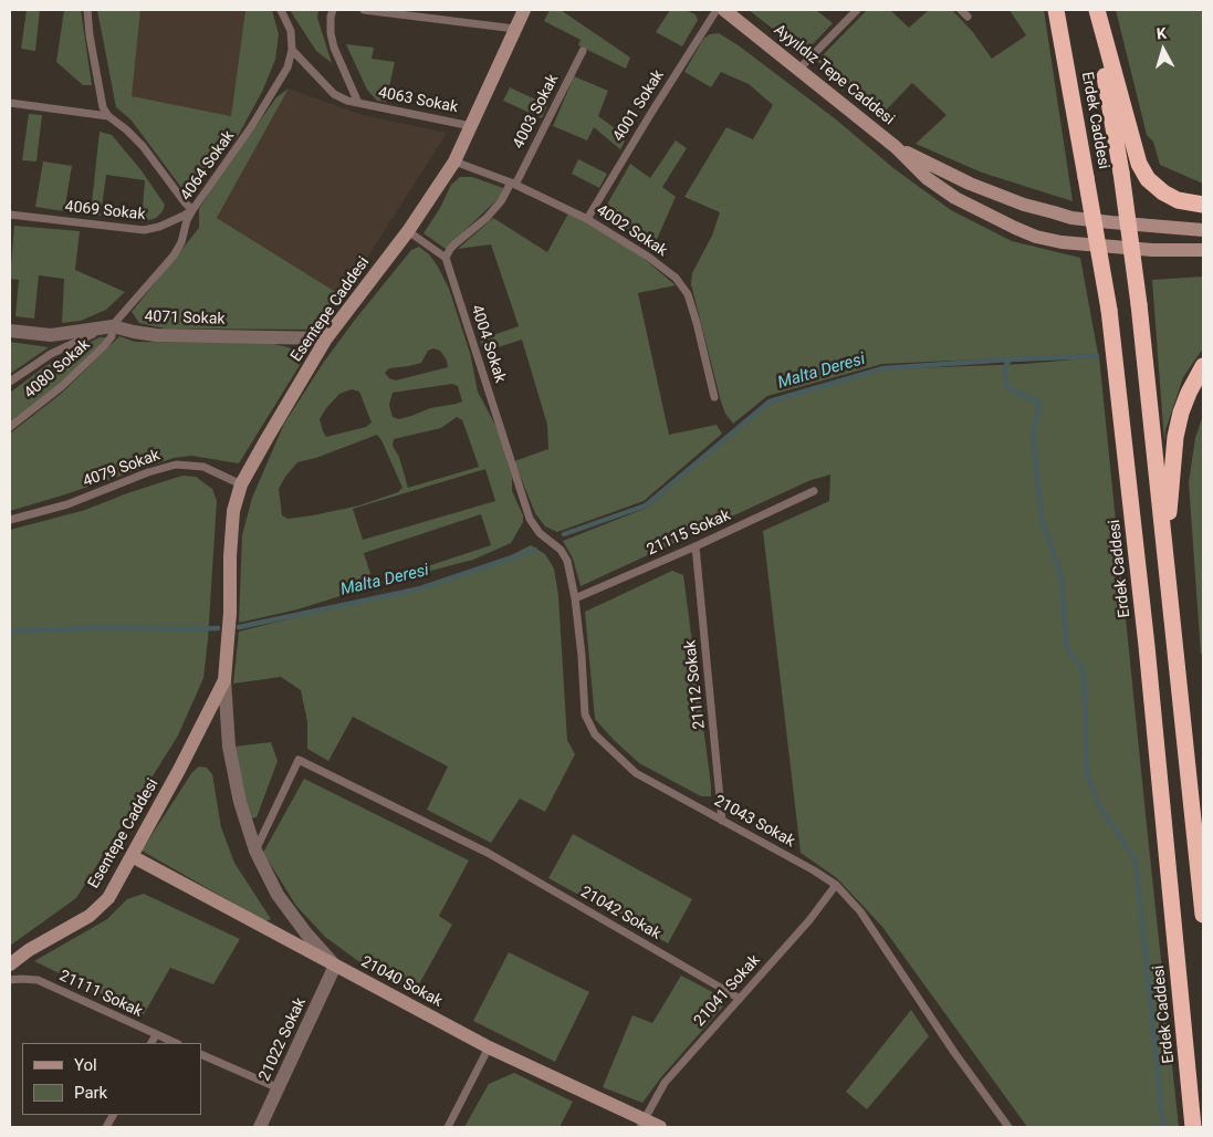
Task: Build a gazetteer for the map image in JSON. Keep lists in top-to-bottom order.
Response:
{
  "streets": {
    "highway": ["Erdek Caddesi"],
    "main road": ["Ayyıldız Tepe Caddesi", "Esentepe Caddesi", "21040 Sokak"],
    "street": ["4071 Sokak", "21022 Sokak"],
    "lane": [
      "4063 Sokak",
      "4001 Sokak",
      "4003 Sokak",
      "4064 Sokak",
      "4069 Sokak",
      "4002 Sokak",
      "4004 Sokak",
      "4080 Sokak",
      "4079 Sokak",
      "21115 Sokak",
      "21112 Sokak",
      "21043 Sokak",
      "21042 Sokak",
      "21041 Sokak",
      "21111 Sokak"
    ]
  },
  "crossings": [
    ["4063 Sokak", "Esentepe Caddesi"],
    ["4001 Sokak", "4002 Sokak"],
    ["4003 Sokak", "4002 Sokak"],
    ["4064 Sokak", "4069 Sokak"],
    ["4064 Sokak", "4071 Sokak"],
    ["4064 Sokak", "4080 Sokak"],
    ["4002 Sokak", "Esentepe Caddesi"],
    ["Esentepe Caddesi", "4071 Sokak"],
    ["Esentepe Caddesi", "4079 Sokak"],
    ["Esentepe Caddesi", "21042 Sokak"],
    ["Esentepe Caddesi", "21040 Sokak"],
    ["Esentepe Caddesi", "21022 Sokak"],
    ["4071 Sokak", "4080 Sokak"],
    ["4004 Sokak", "21043 Sokak"],
    ["21115 Sokak", "21112 Sokak"],
    ["21115 Sokak", "21043 Sokak"],
    ["21112 Sokak", "21043 Sokak"],
    ["21043 Sokak", "21041 Sokak"],
    ["21042 Sokak", "21041 Sokak"],
    ["21040 Sokak", "21041 Sokak"],
    ["21040 Sokak", "21022 Sokak"]
  ],
  "water": ["Malta Deresi"],
  "legend": ["Yol", "Park"],
  "north": "top"
}
